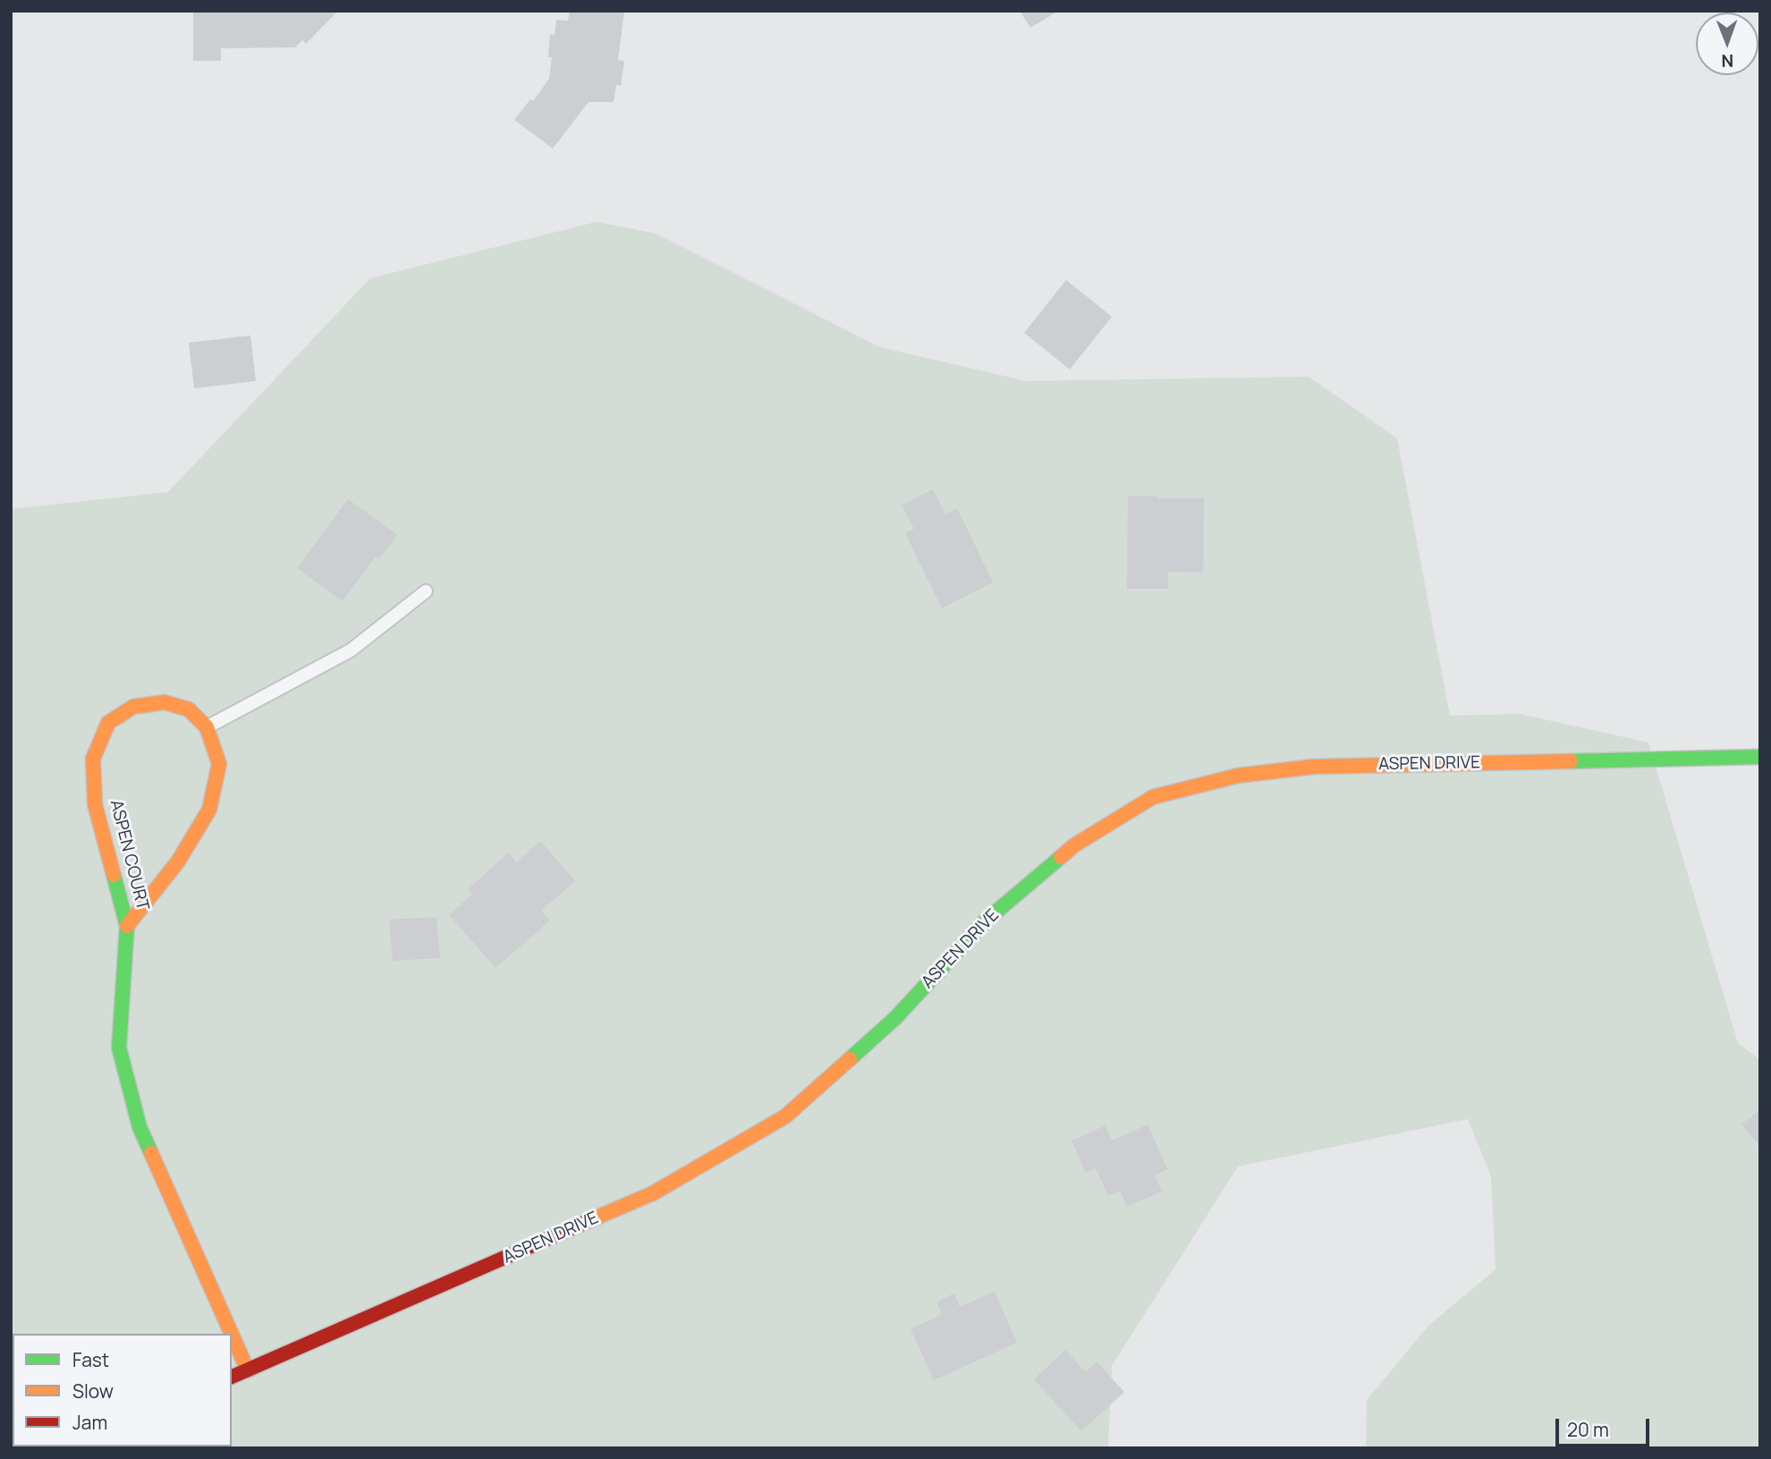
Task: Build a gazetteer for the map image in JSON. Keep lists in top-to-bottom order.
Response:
{
  "streets": {
    "street": ["ASPEN DRIVE", "ASPEN COURT"]
  },
  "crossings": [
    ["ASPEN DRIVE", "ASPEN COURT"]
  ],
  "legend": ["Fast", "Slow", "Jam"],
  "scale_bar": "20 m",
  "north": "bottom"
}
